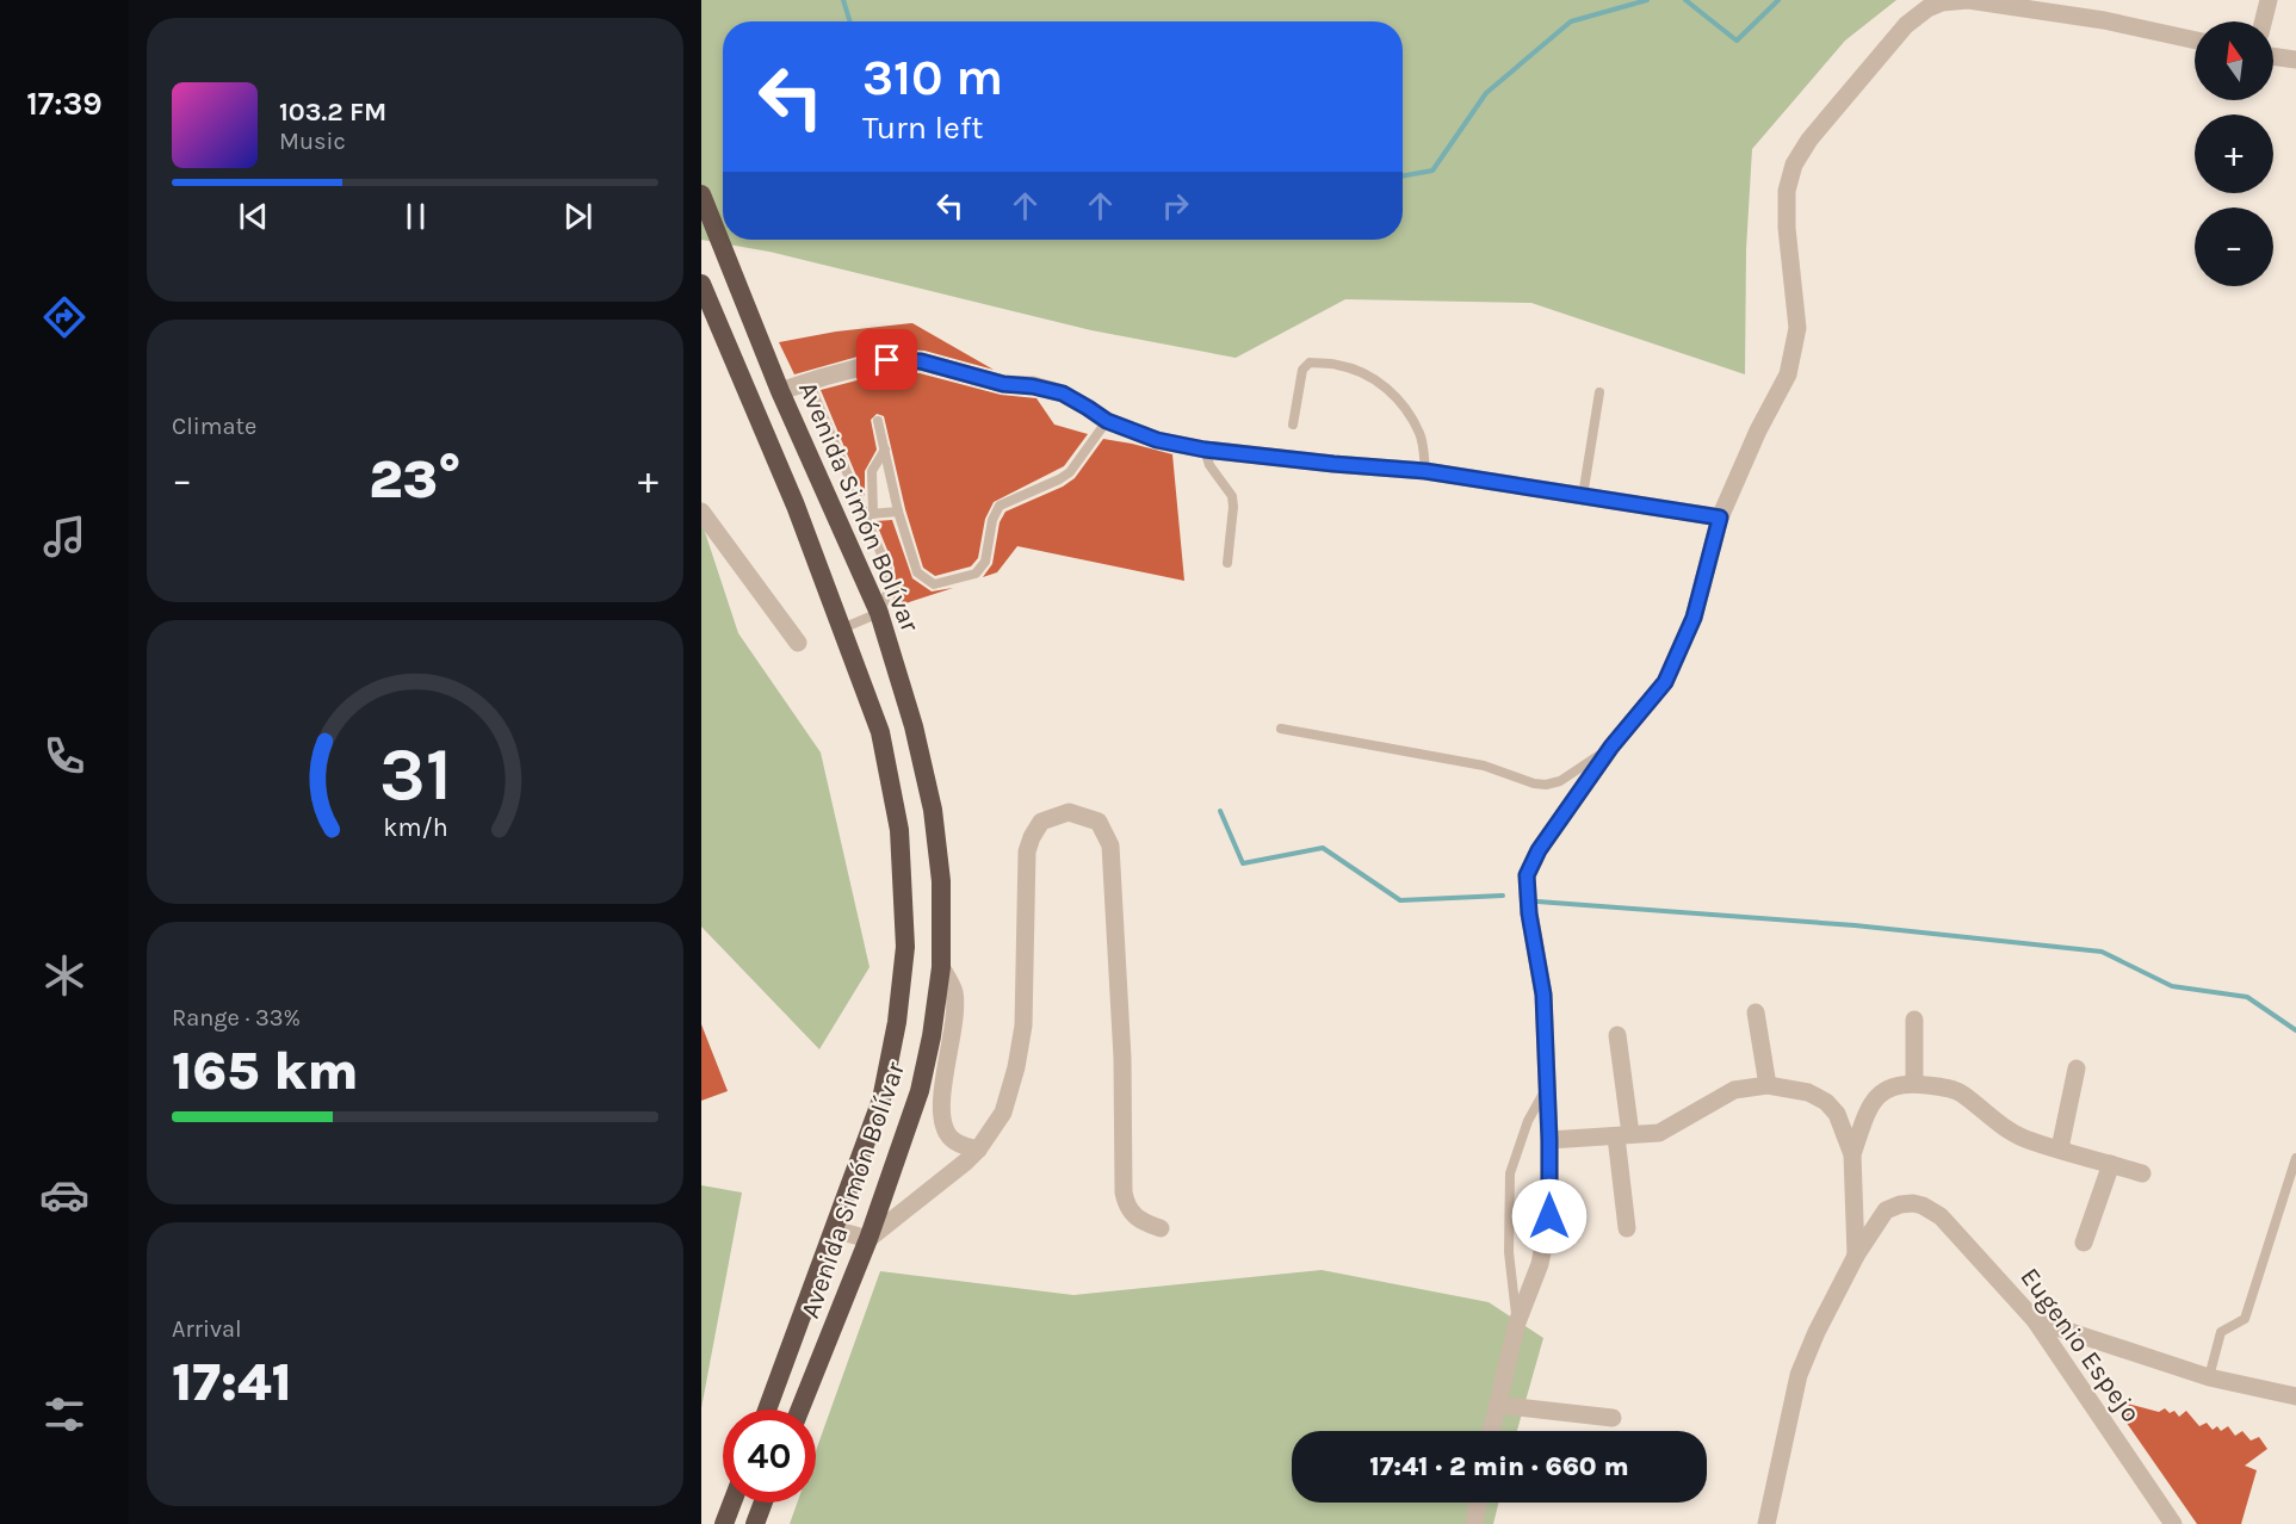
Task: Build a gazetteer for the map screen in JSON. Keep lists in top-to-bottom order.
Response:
{
  "streets": {
    "highway": ["Avenida Simón Bolívar"],
    "street": ["Eugenio Espejo"]
  },
  "north": "top",
  "page": {
    "tabs": "17:39",
    "map_buttons": ["+", "−"],
    "turn": ["310 m", "Turn left"],
    "song": ["103.2 FM", "Music"],
    "tile": [
      "Climate",
      ["Range · 33%", "165 km"],
      ["Arrival", "17:41"]
    ],
    "heat": ["−", "23°", "+"],
    "limit": "40",
    "trip": "17:41 · 2 min · 660 m",
    "gauge": ["31", "km/h"]
  }
}
